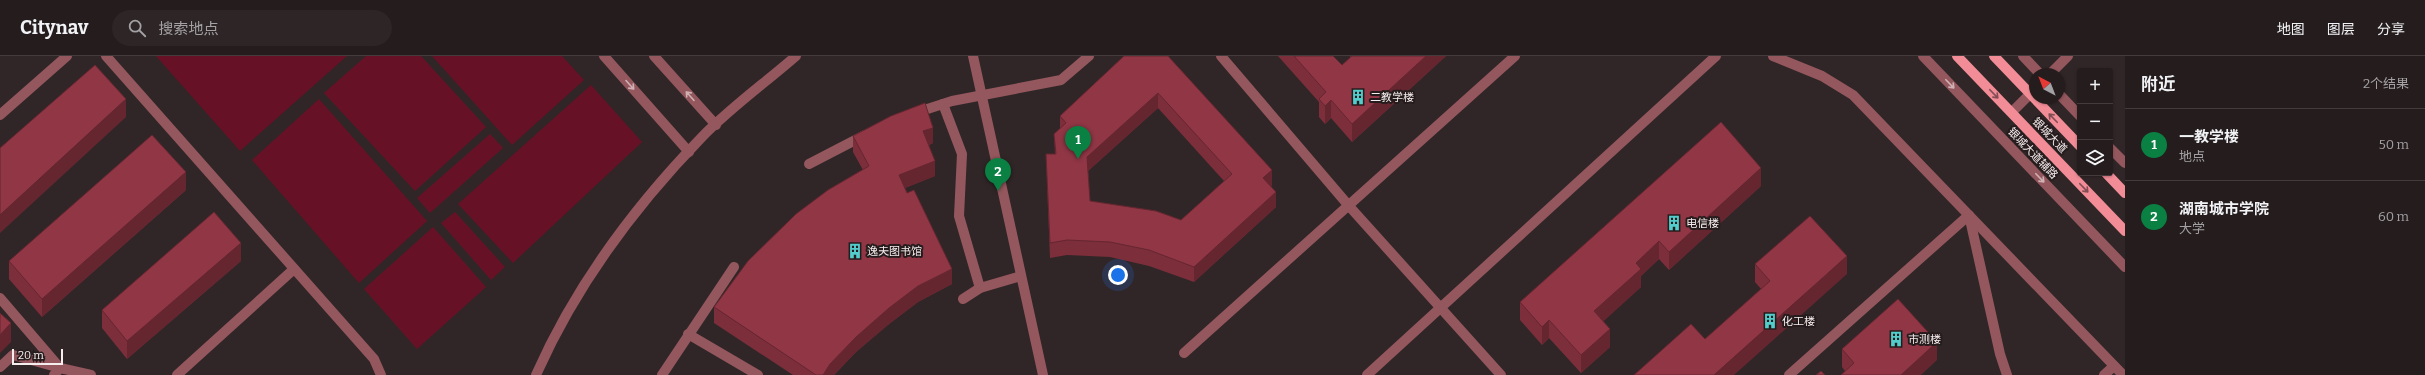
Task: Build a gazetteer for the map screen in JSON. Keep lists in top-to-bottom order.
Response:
{
  "streets": {
    "main road": ["银城大道"],
    "street": ["银城大道辅路"]
  },
  "places": {
    "building": [
      "二教学楼",
      "电信楼",
      "逸夫图书馆",
      "化工楼",
      "市测楼"
    ]
  },
  "scale_bar": "20 m",
  "north": "top left",
  "page": {
    "header": "Citynav",
    "search": "搜索地点",
    "nav": ["地图", "图层", "分享"],
    "heading": ["附近", "2个结果"],
    "map_buttons": ["+", "−"],
    "list": [
      {
        "mark": "1",
        "name": "一教学楼",
        "note": "地点",
        "value": "50 m"
      },
      {
        "mark": "2",
        "name": "湖南城市学院",
        "note": "大学",
        "value": "60 m"
      }
    ],
    "pins": ["1", "2"],
    "scale": "20 m"
  }
}
